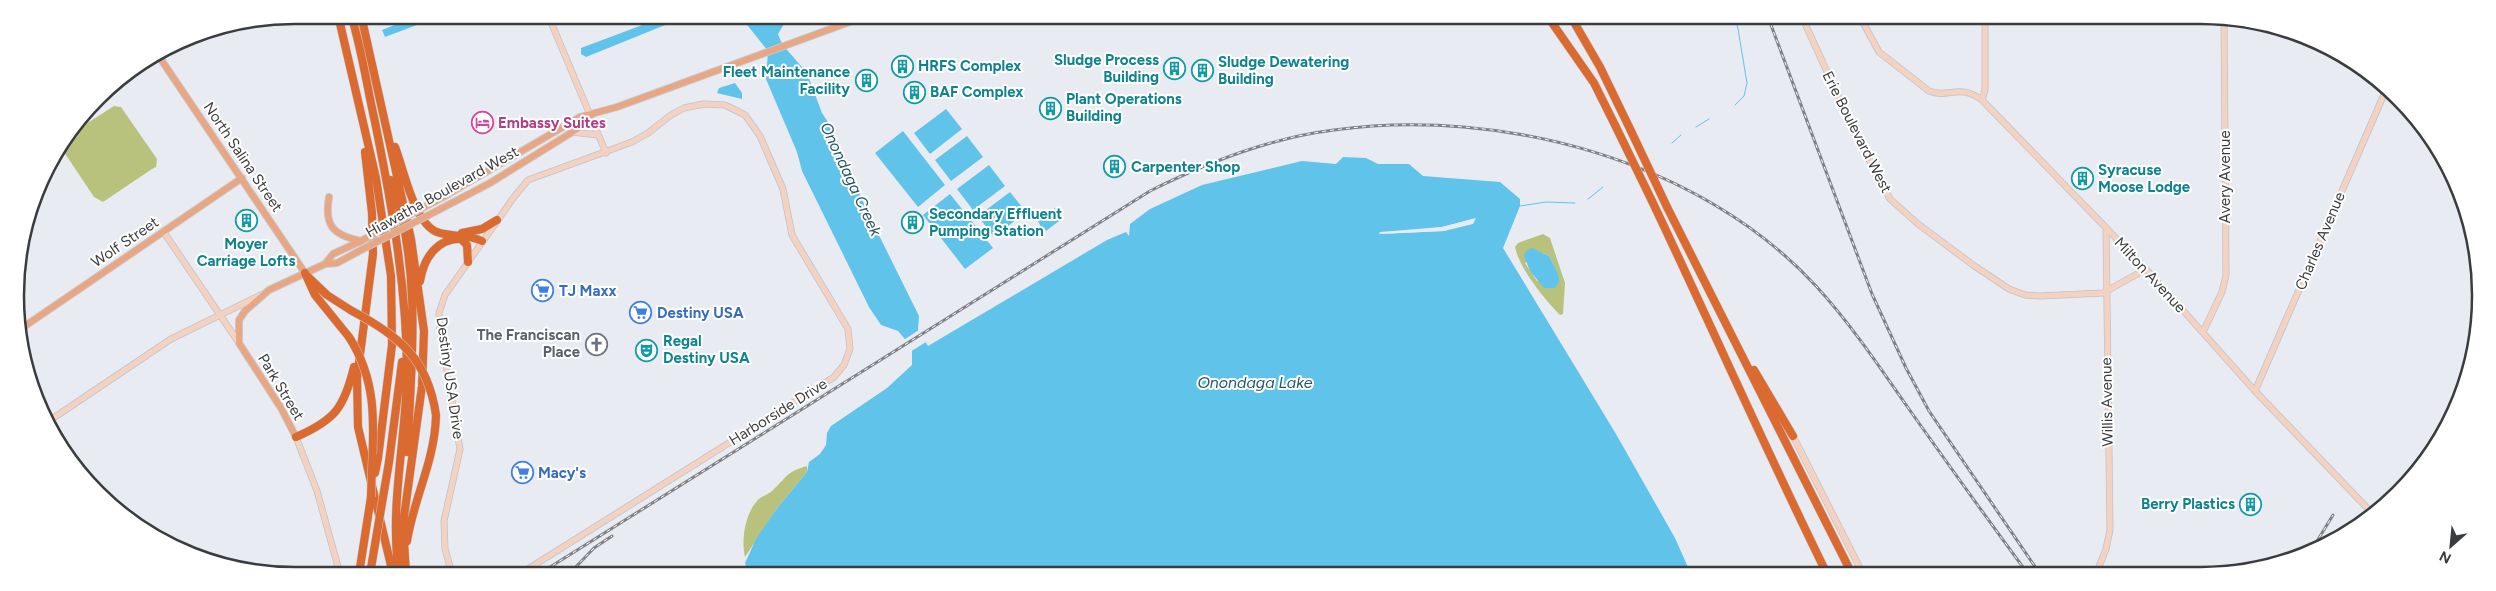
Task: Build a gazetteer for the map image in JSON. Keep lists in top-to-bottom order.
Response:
{
  "streets": {
    "main road": [
      "North Salina Street",
      "Hiawatha Boulevard West",
      "Wolf Street",
      "Park Street"
    ],
    "street": [
      "Erie Boulevard West",
      "Avery Avenue",
      "Charles Avenue",
      "Milton Avenue",
      "Destiny USA Drive",
      "Willis Avenue",
      "Harborside Drive"
    ]
  },
  "crossings": [
    ["Erie Boulevard West", "Milton Avenue"],
    ["Erie Boulevard West", "Willis Avenue"],
    ["North Salina Street", "Hiawatha Boulevard West"],
    ["North Salina Street", "Wolf Street"],
    ["Avery Avenue", "Milton Avenue"],
    ["Hiawatha Boulevard West", "Park Street"],
    ["Charles Avenue", "Milton Avenue"],
    ["Wolf Street", "Park Street"],
    ["Milton Avenue", "Willis Avenue"],
    ["Destiny USA Drive", "Harborside Drive"]
  ],
  "water": ["Onondaga Creek", "Onondaga Lake"],
  "places": {
    "building": [
      "HRFS Complex",
      "Sludge Process Building",
      "Sludge Dewatering Building",
      "Fleet Maintenance Facility",
      "BAF Complex",
      "Plant Operations Building",
      "Carpenter Shop",
      "Syracuse Moose Lodge",
      "Moyer Carriage Lofts",
      "Secondary Effluent Pumping Station",
      "Berry Plastics"
    ],
    "hotel": ["Embassy Suites"],
    "supermarket": ["TJ Maxx", "Destiny USA", "Macy's"],
    "church": ["The Franciscan Place"],
    "theatre": ["Regal Destiny USA"]
  },
  "north": "bottom left"
}
